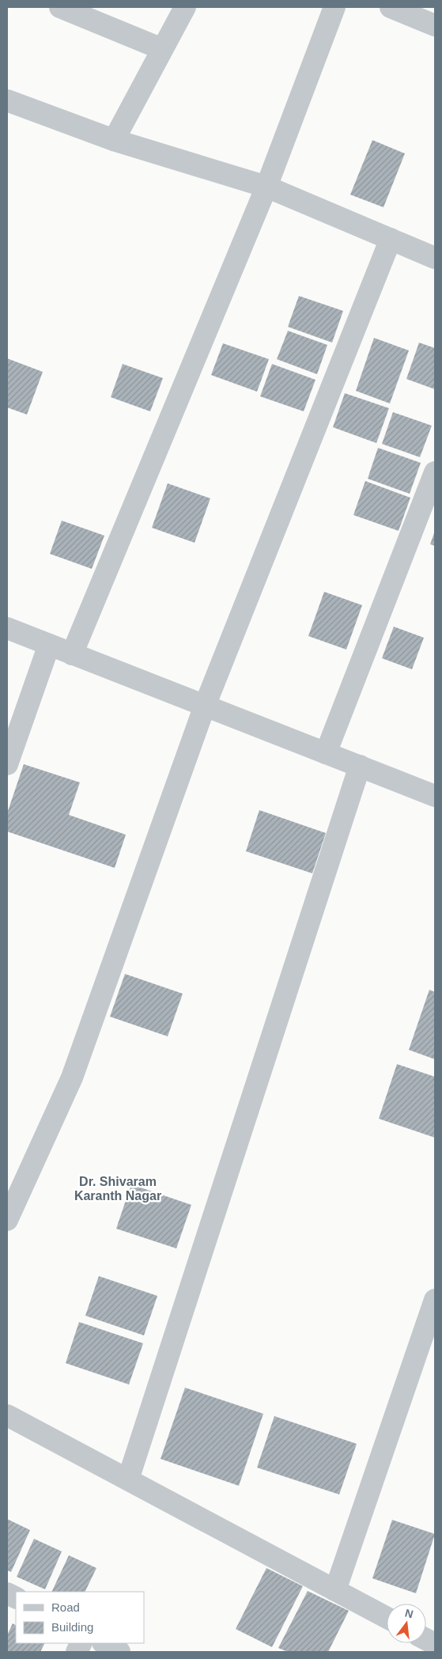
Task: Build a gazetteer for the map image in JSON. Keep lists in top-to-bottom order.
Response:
{
  "districts": ["Dr. Shivaram Karanth Nagar"],
  "legend": ["Road", "Building"],
  "north": "top"
}
